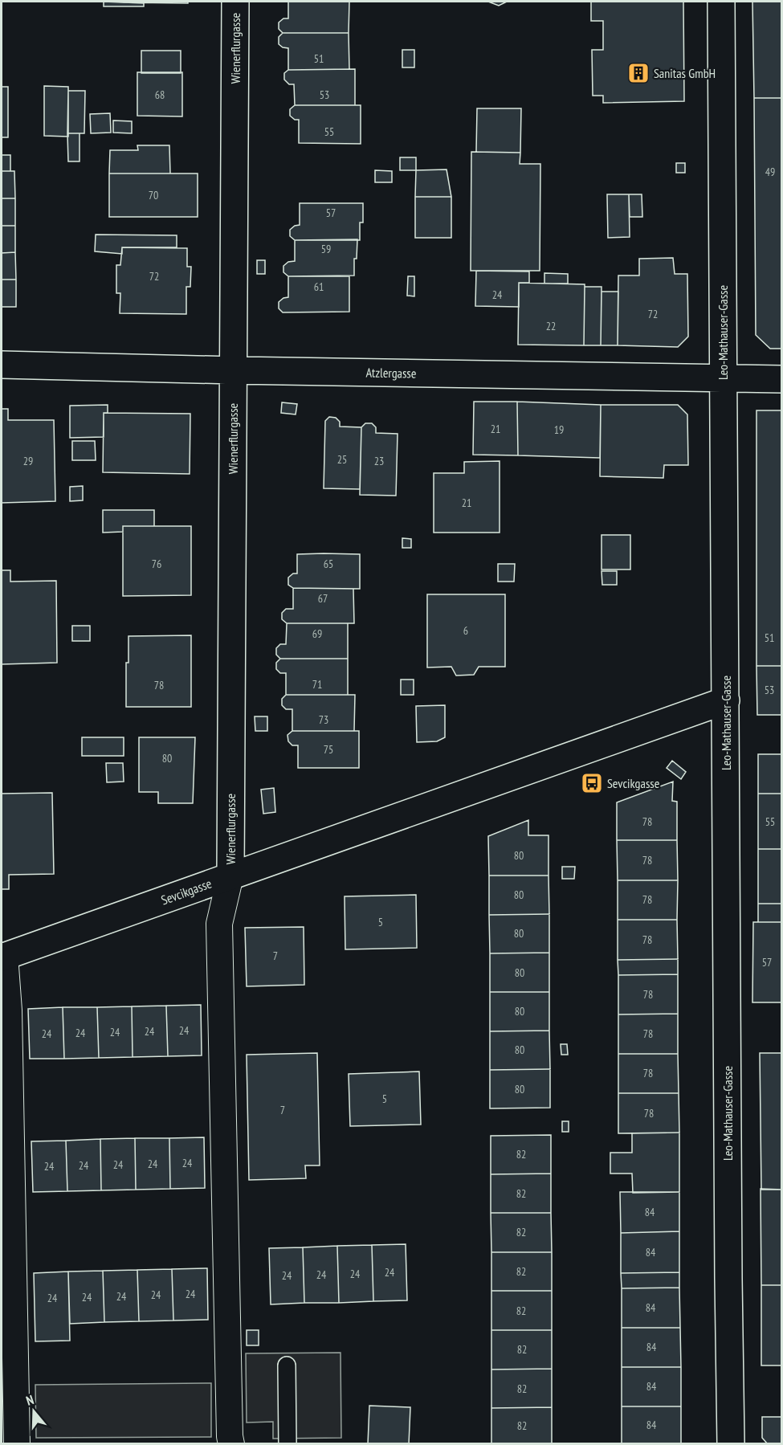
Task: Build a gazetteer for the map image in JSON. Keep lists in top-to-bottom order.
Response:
{
  "streets": {
    "street": [
      "Wienerflurgasse",
      "Leo-Mathauser-Gasse",
      "Atzlergasse",
      "Sevcikgasse"
    ]
  },
  "crossings": [
    ["Wienerflurgasse", "Atzlergasse"],
    ["Wienerflurgasse", "Sevcikgasse"],
    ["Leo-Mathauser-Gasse", "Atzlergasse"],
    ["Leo-Mathauser-Gasse", "Sevcikgasse"]
  ],
  "places": {
    "building": ["Sanitas GmbH"],
    "bus stop": ["Sevcikgasse"]
  },
  "house_numbers": [
    "51",
    "68",
    "53",
    "55",
    "49",
    "70",
    "57",
    "59",
    "72",
    "61",
    "24",
    "72",
    "22",
    "21",
    "19",
    "25",
    "29",
    "23",
    "21",
    "76",
    "65",
    "67",
    "6",
    "69",
    "51",
    "71",
    "78",
    "53",
    "73",
    "75",
    "80",
    "78",
    "55",
    "80",
    "78",
    "80",
    "78",
    "5",
    "80",
    "78",
    "7",
    "57",
    "80",
    "78",
    "80",
    "24",
    "24",
    "24",
    "24",
    "24",
    "78",
    "80",
    "78",
    "80",
    "5",
    "7",
    "78",
    "82",
    "24",
    "24",
    "24",
    "24",
    "24",
    "82",
    "84",
    "82",
    "84",
    "82",
    "24",
    "24",
    "24",
    "24",
    "24",
    "24",
    "24",
    "24",
    "24",
    "84",
    "82",
    "84",
    "82",
    "84",
    "82",
    "84",
    "82"
  ],
  "north": "top"
}
